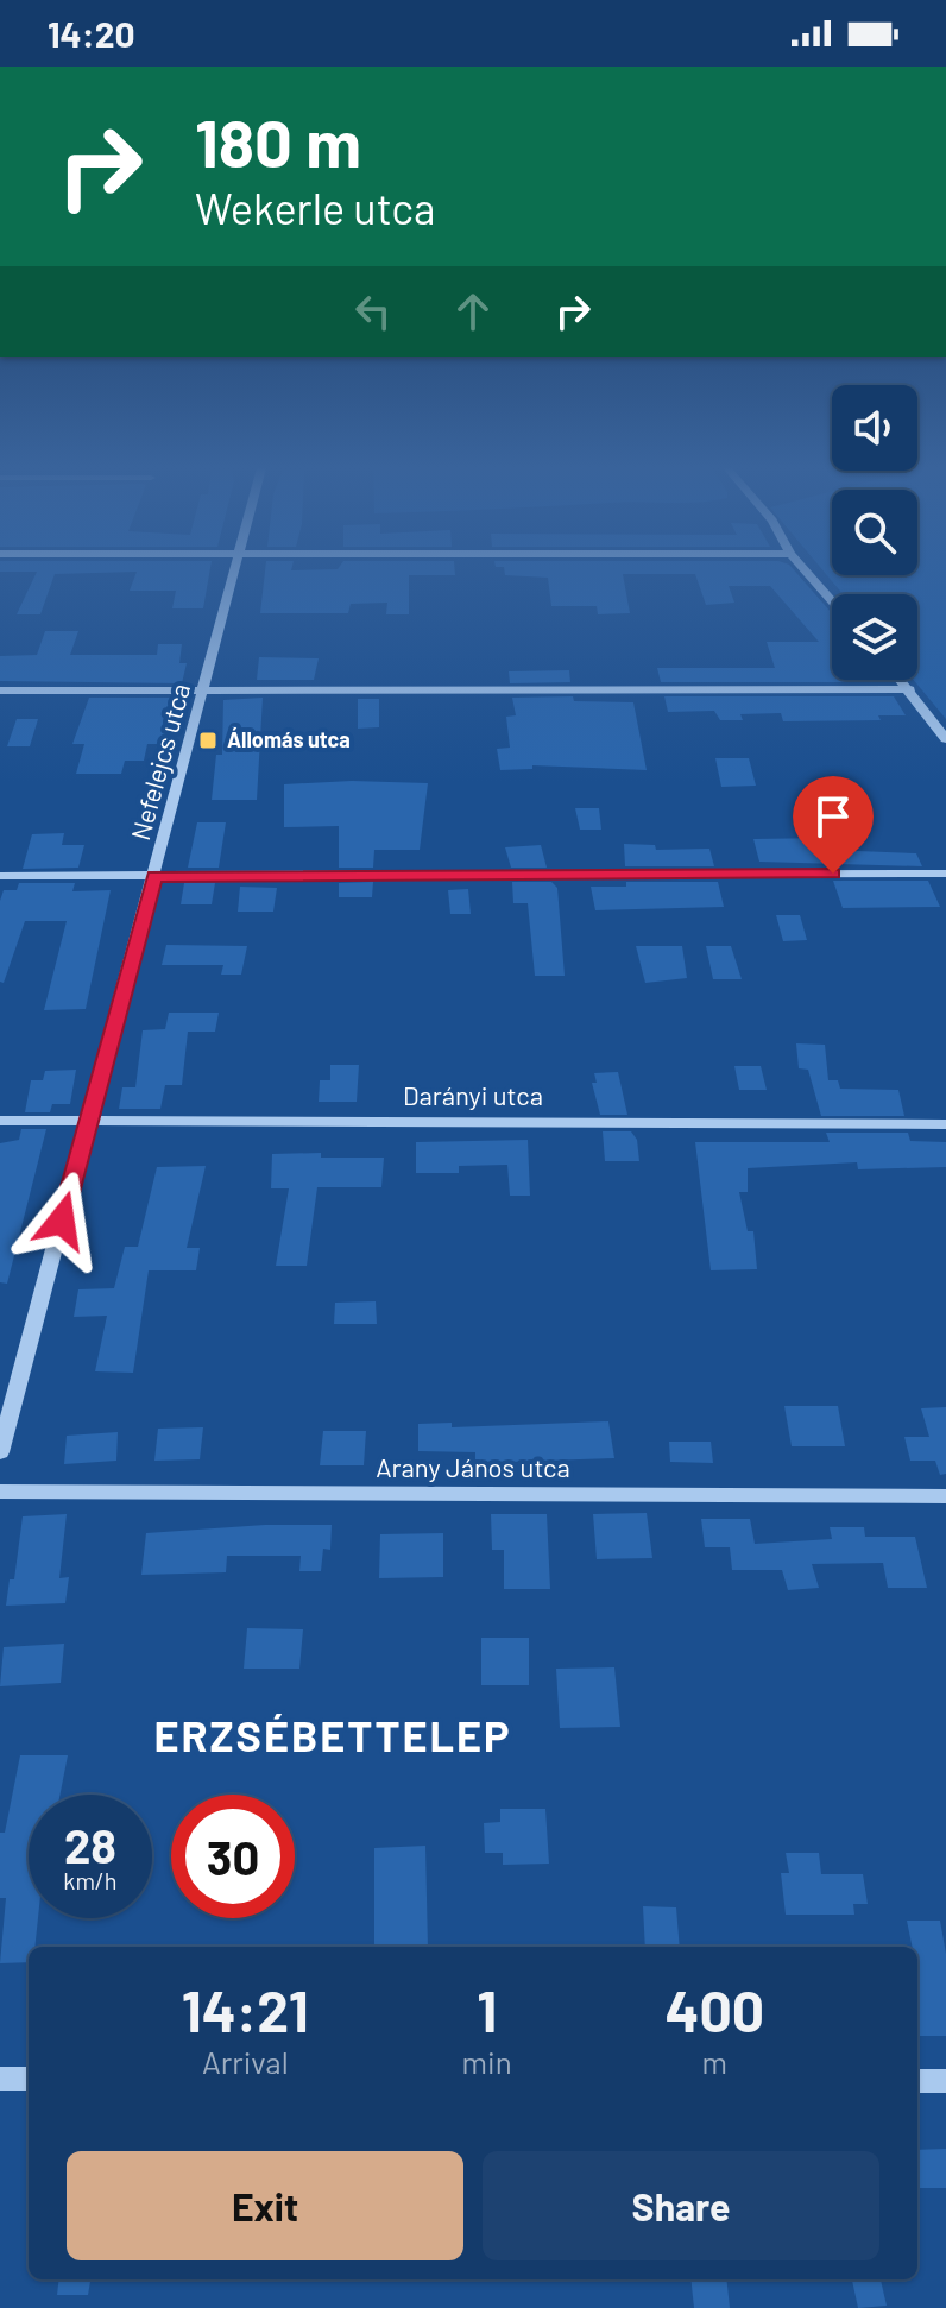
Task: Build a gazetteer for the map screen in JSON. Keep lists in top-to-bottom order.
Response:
{
  "streets": {
    "street": ["Nefelejcs utca", "Darányi utca", "Arany János utca"]
  },
  "crossings": [
    ["Nefelejcs utca", "Darányi utca"]
  ],
  "districts": ["ERZSÉBETTELEP"],
  "places": {
    "transit": ["Állomás utca"]
  },
  "page": {
    "status": "14:20",
    "turn": ["180 m", "Wekerle utca"],
    "speed": "28 km/h",
    "limit": "30",
    "eta": [
      "14:21",
      "Arrival",
      "1",
      "min",
      "400",
      "m"
    ],
    "buttons": ["Exit", "Share"]
  }
}
